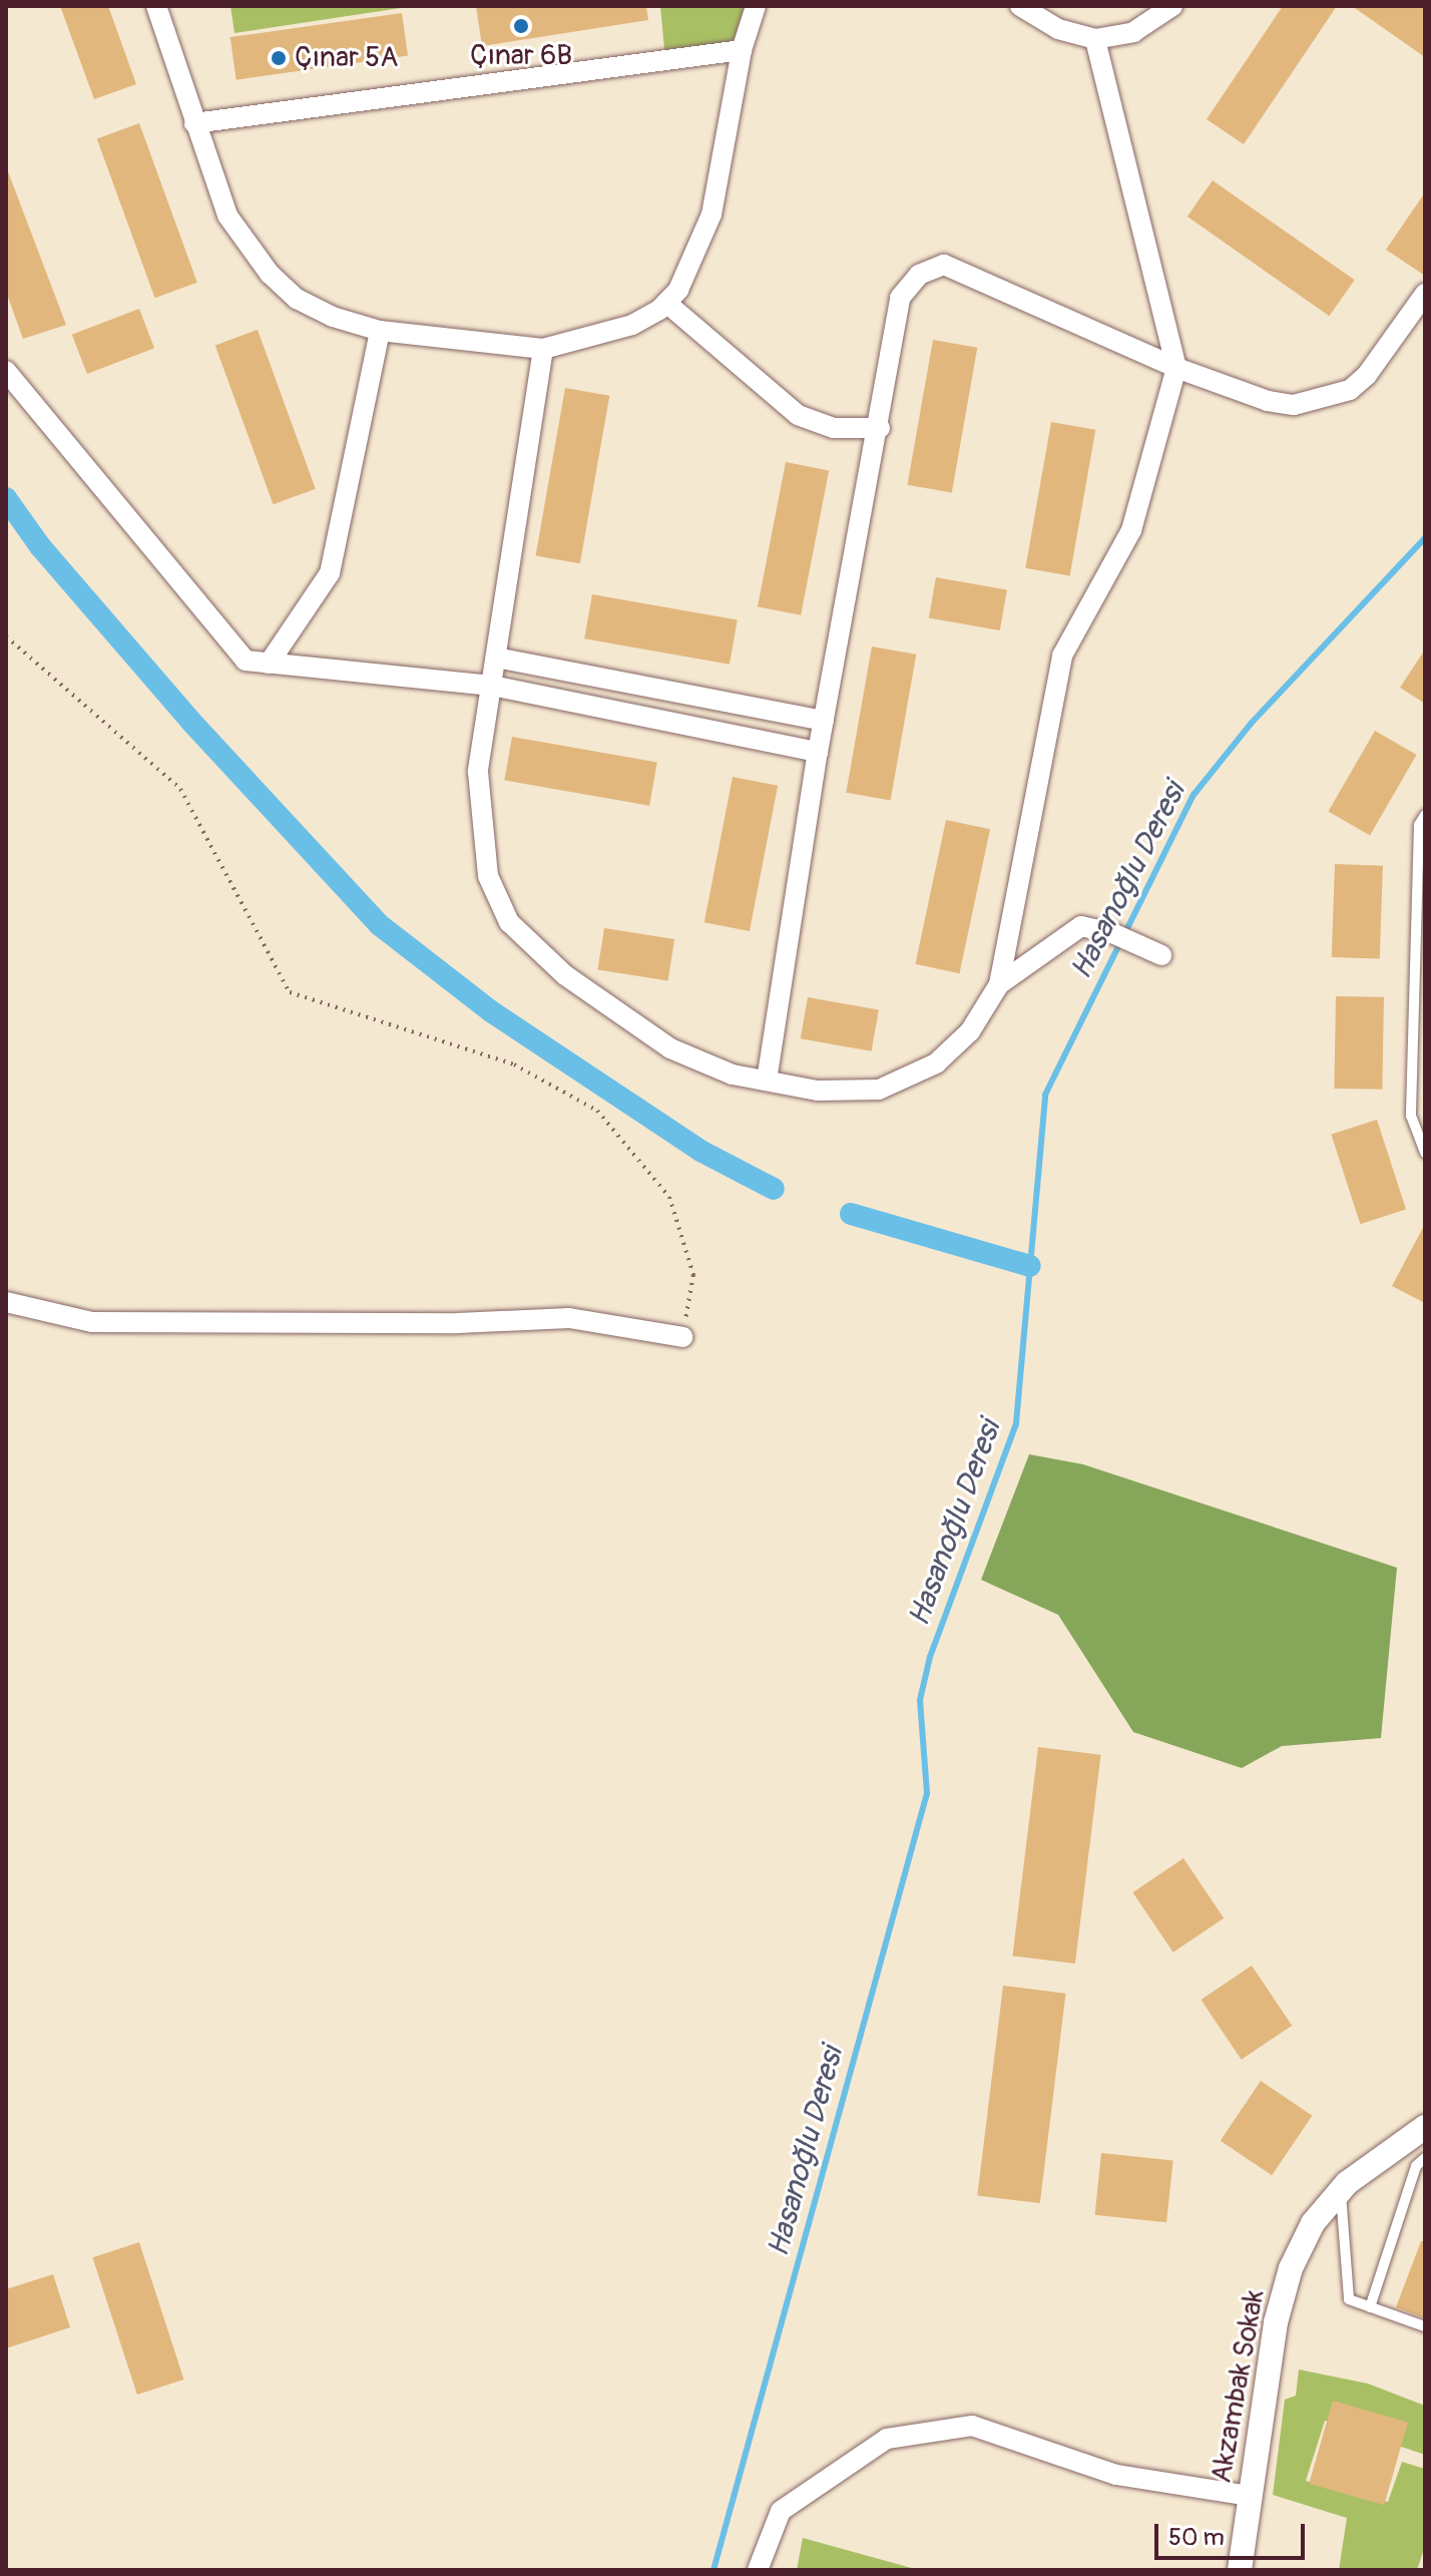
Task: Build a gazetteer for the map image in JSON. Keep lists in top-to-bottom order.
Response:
{
  "streets": {
    "street": ["Akzambak Sokak"]
  },
  "water": ["Hasanoğlu Deresi"],
  "places": ["Çınar 6B", "Çınar 5A"],
  "scale_bar": "50 m"
}
